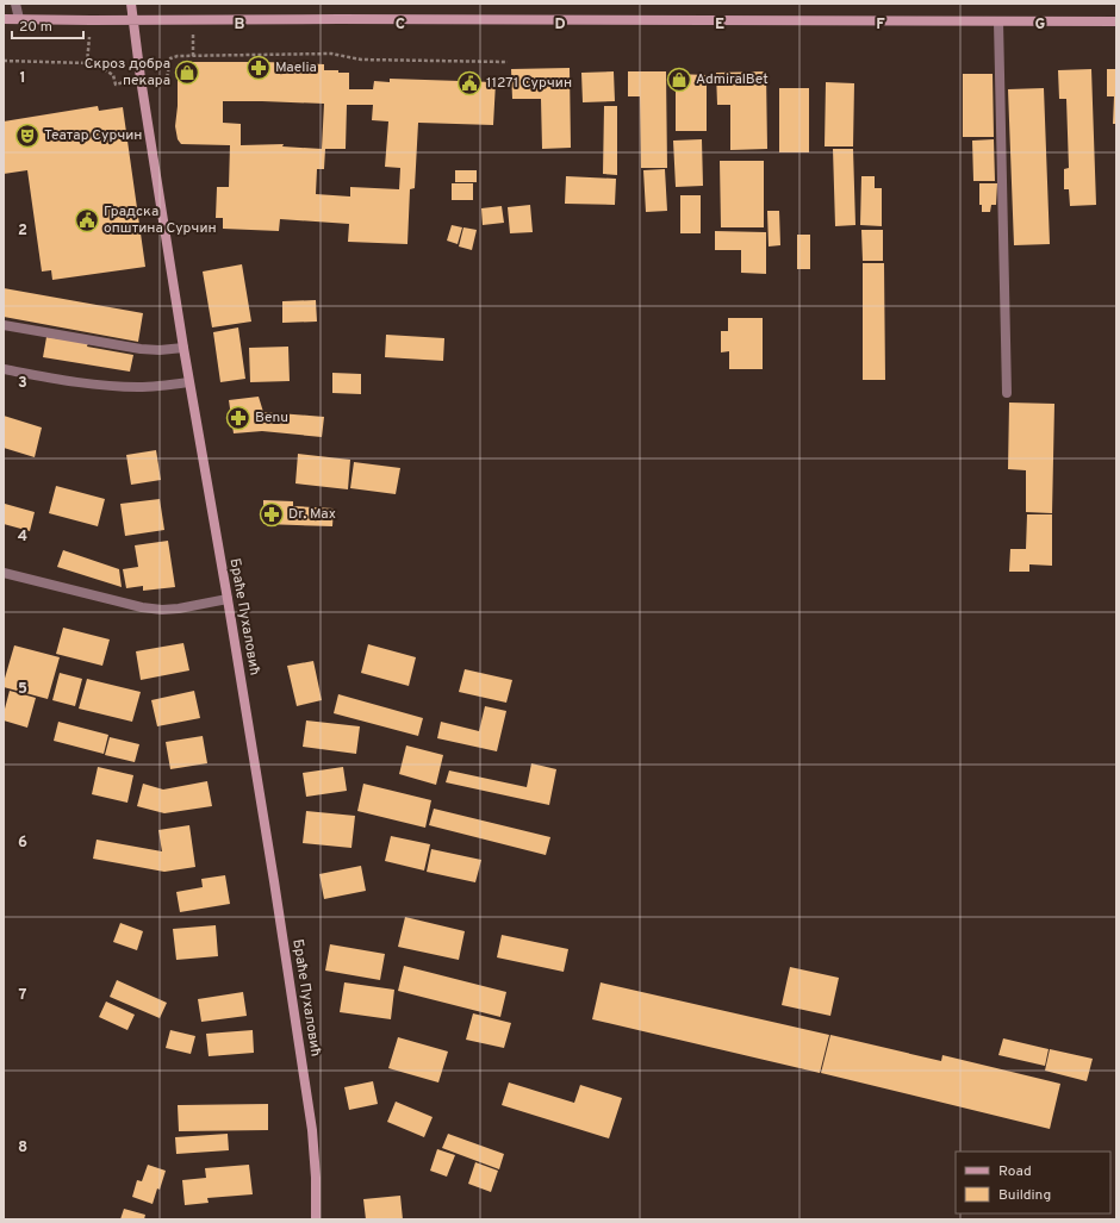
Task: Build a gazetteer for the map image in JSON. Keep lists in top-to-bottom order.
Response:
{
  "streets": {
    "main road": ["Браће Пухаловић"]
  },
  "places": {
    "pharmacy": ["Maelia", "Benu", "Dr. Max"],
    "shop": ["Скроз добра пекара", "AdmiralBet"],
    "public building": ["11271 Сурчин", "Градска општина Сурчин"],
    "theatre": ["Театар Сурчин"]
  },
  "legend": ["Road", "Building"],
  "scale_bar": "20 m",
  "grid": {
    "columns": [
      "B",
      "C",
      "D",
      "E",
      "F",
      "G"
    ],
    "rows": [
      "1",
      "2",
      "3",
      "4",
      "5",
      "6",
      "7",
      "8"
    ]
  }
}
